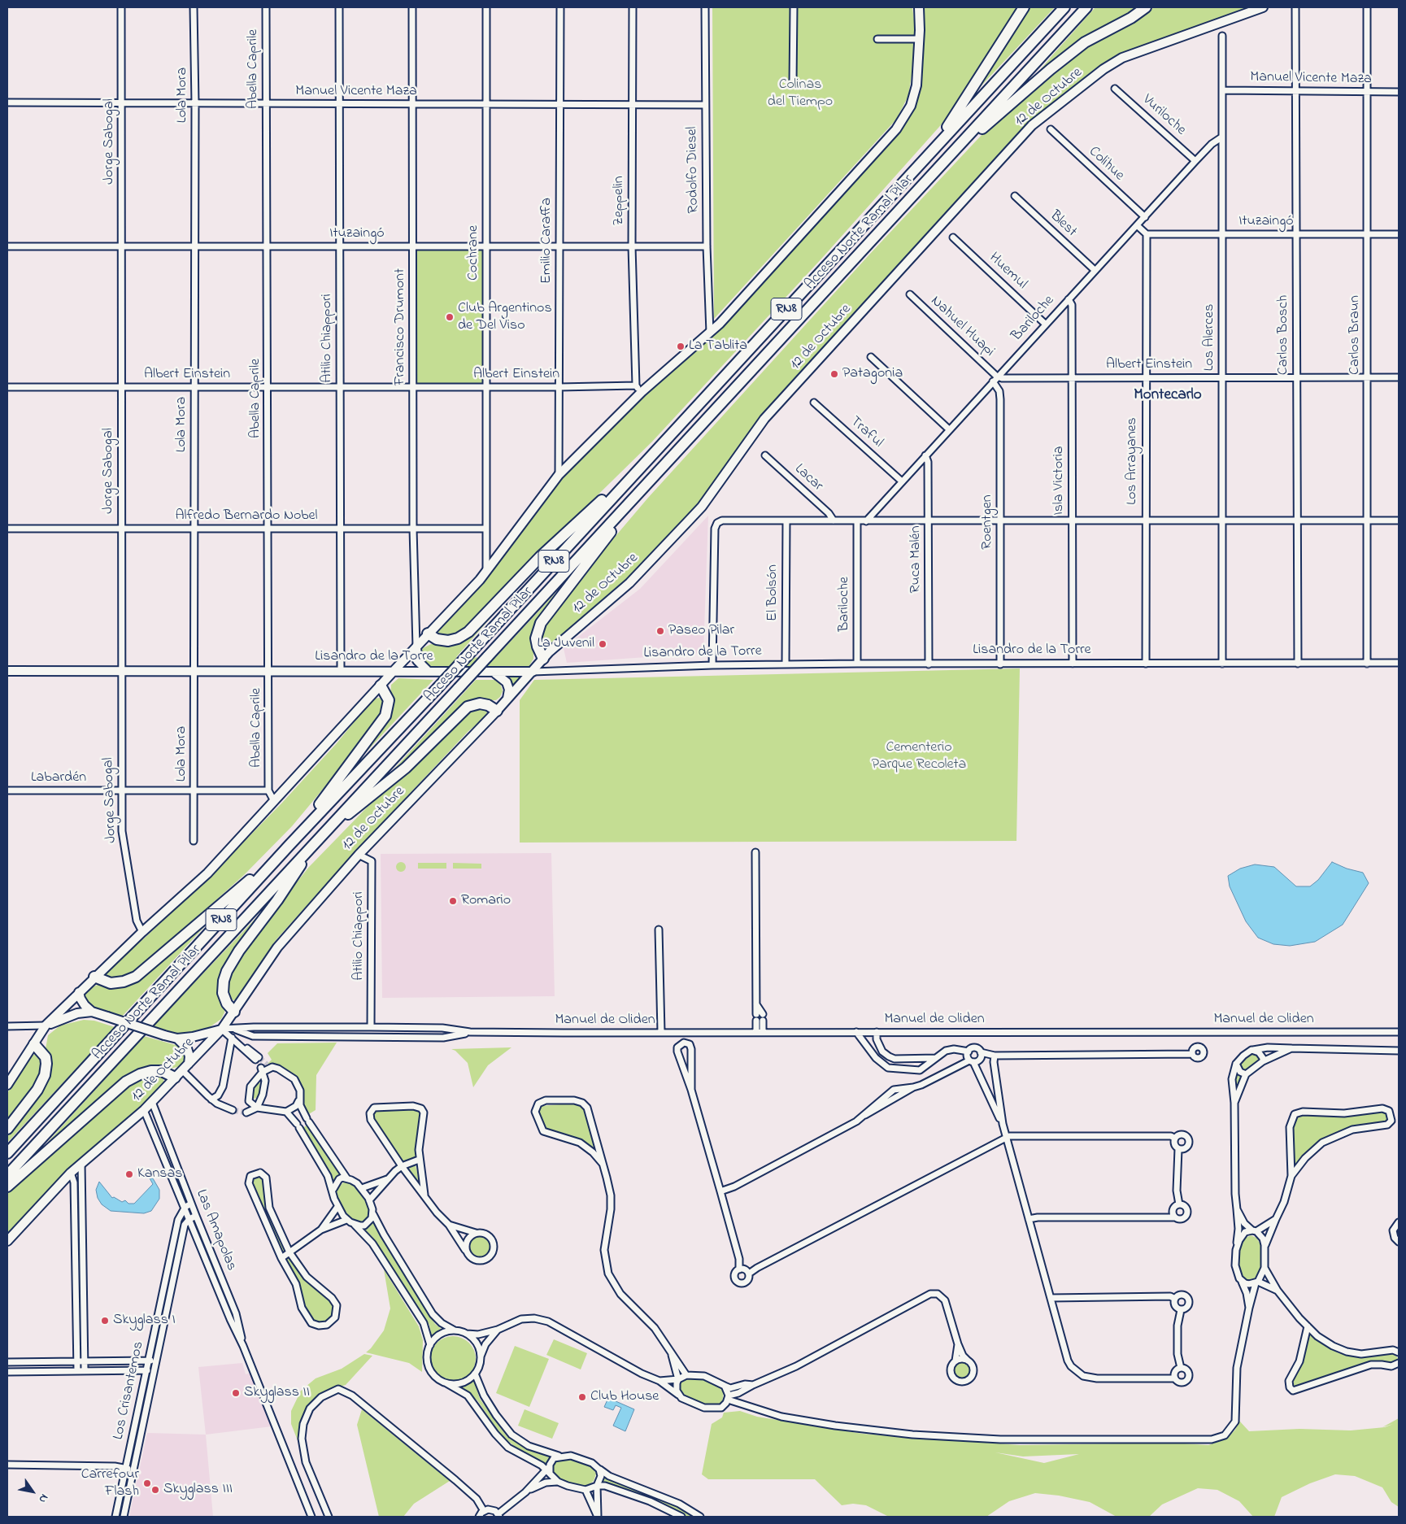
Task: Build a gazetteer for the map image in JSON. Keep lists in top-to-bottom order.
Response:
{
  "streets": {
    "highway": ["Acceso Norte Ramal Pilar", "RN8"],
    "street": [
      "Abella Caprile",
      "Manuel Vicente Maza",
      "Lola Mora",
      "12 de Octubre",
      "Vuriloche",
      "Jorge Sabogal",
      "Colihue",
      "Rodolfo Diesel",
      "Zeppelin",
      "Ituzaingó",
      "Blest",
      "Emilio Caraffa",
      "Cochrane",
      "Huemul",
      "Bariloche",
      "Francisco Drumont",
      "Nahuel Huapi",
      "Carlos Bosch",
      "Carlos Braun",
      "Los Alerces",
      "Atilio Chiappori",
      "Albert Einstein",
      "Traful",
      "Los Arrayanes",
      "Lacar",
      "Isla Victoria",
      "Alfredo Bernardo Nobel",
      "Roentgen",
      "Ruca Malén",
      "El Bolsón",
      "Lisandro de la Torre",
      "Labardén",
      "Manuel de Oliden",
      "Las Amapolas",
      "Los Crisantemos"
    ]
  },
  "crossings": [
    ["Abella Caprile", "Manuel Vicente Maza"],
    ["Abella Caprile", "Ituzaingó"],
    ["Abella Caprile", "Albert Einstein"],
    ["Abella Caprile", "Alfredo Bernardo Nobel"],
    ["Abella Caprile", "Lisandro de la Torre"],
    ["Abella Caprile", "Labardén"],
    ["Manuel Vicente Maza", "Lola Mora"],
    ["Manuel Vicente Maza", "Jorge Sabogal"],
    ["Manuel Vicente Maza", "Rodolfo Diesel"],
    ["Manuel Vicente Maza", "Zeppelin"],
    ["Manuel Vicente Maza", "Emilio Caraffa"],
    ["Manuel Vicente Maza", "Cochrane"],
    ["Manuel Vicente Maza", "Francisco Drumont"],
    ["Manuel Vicente Maza", "Carlos Bosch"],
    ["Manuel Vicente Maza", "Carlos Braun"],
    ["Manuel Vicente Maza", "Los Alerces"],
    ["Manuel Vicente Maza", "Atilio Chiappori"],
    ["Lola Mora", "Ituzaingó"],
    ["Lola Mora", "Albert Einstein"],
    ["Lola Mora", "Alfredo Bernardo Nobel"],
    ["Lola Mora", "Lisandro de la Torre"],
    ["Lola Mora", "Labardén"],
    ["12 de Octubre", "Atilio Chiappori"],
    ["12 de Octubre", "Lisandro de la Torre"],
    ["12 de Octubre", "Manuel de Oliden"],
    ["12 de Octubre", "Las Amapolas"],
    ["Vuriloche", "Bariloche"],
    ["Jorge Sabogal", "Ituzaingó"],
    ["Jorge Sabogal", "Albert Einstein"],
    ["Jorge Sabogal", "Alfredo Bernardo Nobel"],
    ["Jorge Sabogal", "Lisandro de la Torre"],
    ["Jorge Sabogal", "Labardén"],
    ["Colihue", "Bariloche"],
    ["Rodolfo Diesel", "Ituzaingó"],
    ["Zeppelin", "Ituzaingó"],
    ["Zeppelin", "Albert Einstein"],
    ["Ituzaingó", "Emilio Caraffa"],
    ["Ituzaingó", "Cochrane"],
    ["Ituzaingó", "Francisco Drumont"],
    ["Ituzaingó", "Carlos Bosch"],
    ["Ituzaingó", "Carlos Braun"],
    ["Ituzaingó", "Los Alerces"],
    ["Ituzaingó", "Atilio Chiappori"],
    ["Ituzaingó", "Los Arrayanes"],
    ["Blest", "Bariloche"],
    ["Emilio Caraffa", "Albert Einstein"],
    ["Cochrane", "Albert Einstein"],
    ["Cochrane", "Alfredo Bernardo Nobel"],
    ["Huemul", "Bariloche"],
    ["Bariloche", "Nahuel Huapi"],
    ["Bariloche", "Los Alerces"],
    ["Bariloche", "Albert Einstein"],
    ["Bariloche", "Traful"],
    ["Bariloche", "Isla Victoria"],
    ["Bariloche", "Roentgen"],
    ["Bariloche", "Ruca Malén"],
    ["Bariloche", "Lisandro de la Torre"],
    ["Francisco Drumont", "Albert Einstein"],
    ["Francisco Drumont", "Alfredo Bernardo Nobel"],
    ["Nahuel Huapi", "Albert Einstein"],
    ["Carlos Bosch", "Albert Einstein"],
    ["Carlos Bosch", "Lisandro de la Torre"],
    ["Carlos Braun", "Albert Einstein"],
    ["Carlos Braun", "Lisandro de la Torre"],
    ["Los Alerces", "Albert Einstein"],
    ["Los Alerces", "Lisandro de la Torre"],
    ["Atilio Chiappori", "Albert Einstein"],
    ["Atilio Chiappori", "Alfredo Bernardo Nobel"],
    ["Atilio Chiappori", "Lisandro de la Torre"],
    ["Atilio Chiappori", "Manuel de Oliden"],
    ["Albert Einstein", "Los Arrayanes"],
    ["Albert Einstein", "Isla Victoria"],
    ["Los Arrayanes", "Lisandro de la Torre"],
    ["Isla Victoria", "Lisandro de la Torre"],
    ["Roentgen", "Lisandro de la Torre"],
    ["Ruca Malén", "Lisandro de la Torre"],
    ["El Bolsón", "Lisandro de la Torre"],
    ["Las Amapolas", "Los Crisantemos"]
  ],
  "districts": ["Montecarlo"],
  "parks": ["Colinas del Tiempo", "Cementerio Parque Recoleta"],
  "places": [
    "Club Argentinos de Del Viso",
    "La Tablita",
    "Patagonia",
    "Paseo Pilar",
    "La Juvenil",
    "Romario",
    "Kansas",
    "Skyglass I",
    "Skyglass II",
    "Club House",
    "Carrefour Flash",
    "Skyglass III"
  ],
  "north": "bottom right"
}
